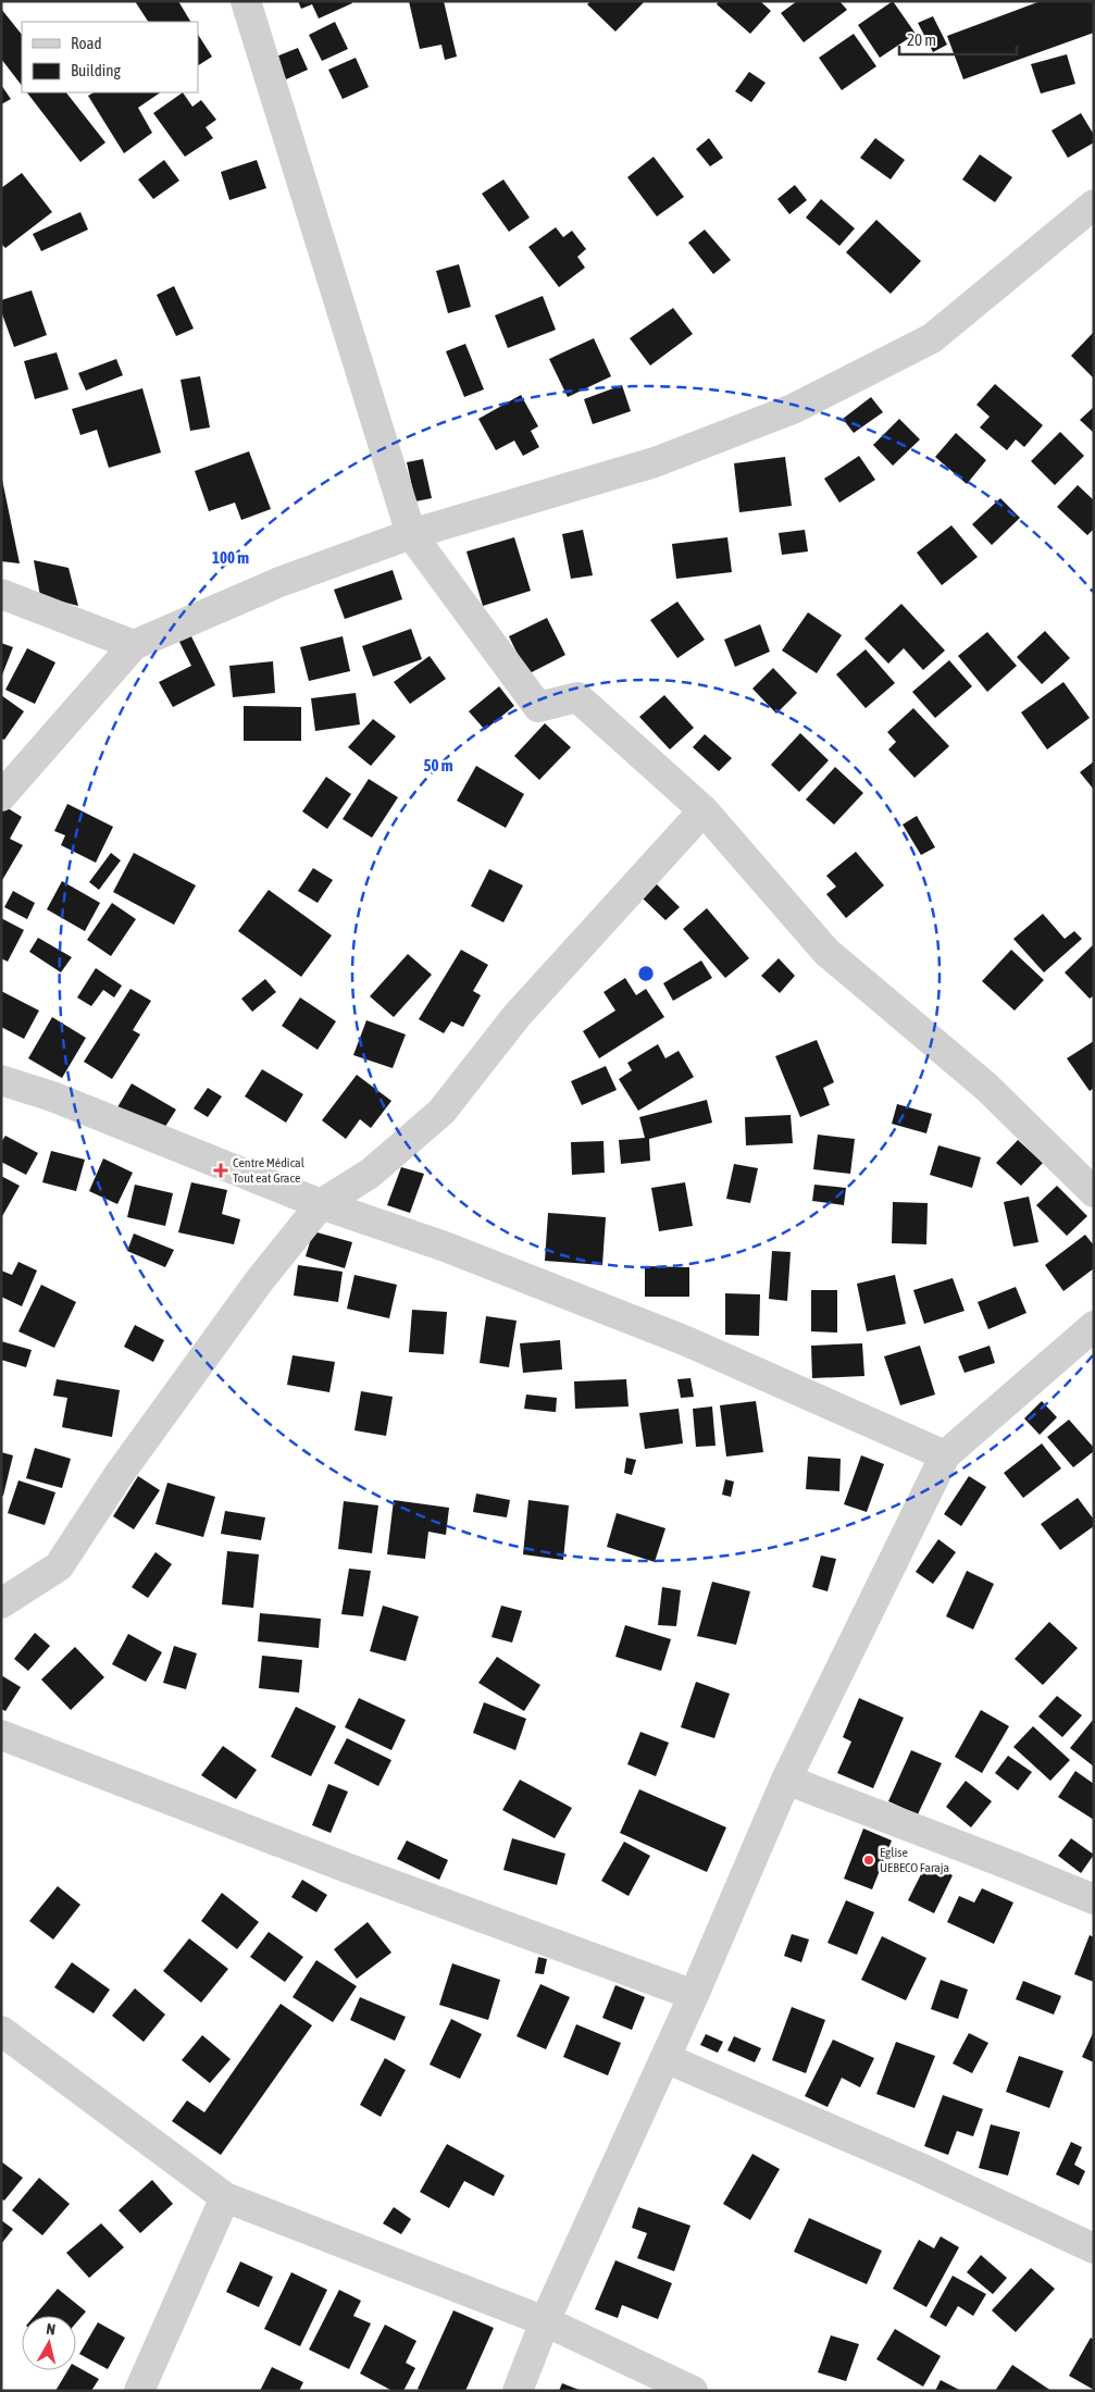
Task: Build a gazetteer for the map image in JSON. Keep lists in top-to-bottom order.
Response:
{
  "places": {
    "health": ["Centre Médical Tout eat Grace"],
    "other": ["Eglise UEBECO Faraja"]
  },
  "legend": ["Road", "Building"],
  "scale_bar": "20 m",
  "north": "top",
  "rings": ["100 m", "50 m"]
}
